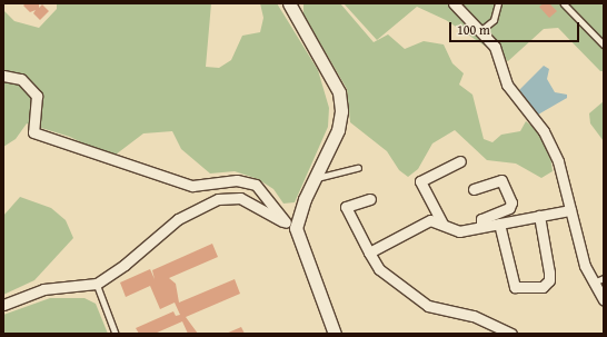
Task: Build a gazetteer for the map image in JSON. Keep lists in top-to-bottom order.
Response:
{
  "scale_bar": "100 m"
}
